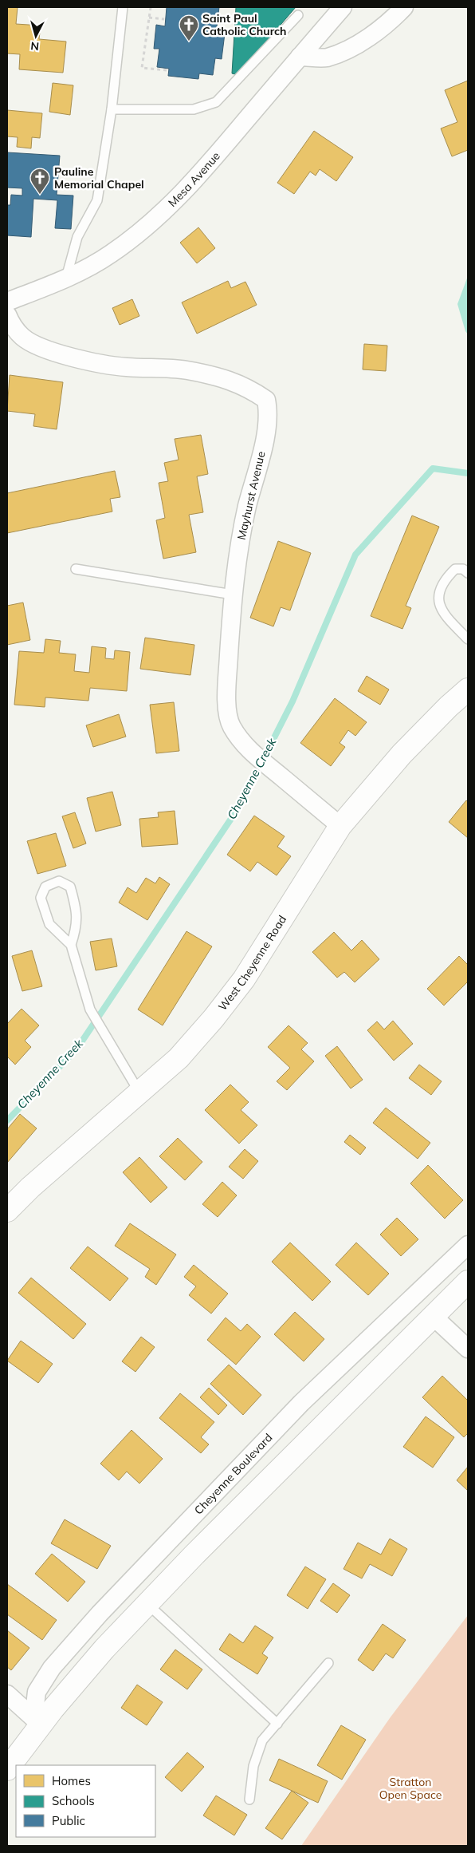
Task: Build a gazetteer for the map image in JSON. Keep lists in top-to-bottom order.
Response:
{
  "streets": {
    "street": [
      "Mesa Avenue",
      "Mayhurst Avenue",
      "West Cheyenne Road",
      "Cheyenne Boulevard"
    ]
  },
  "crossings": [
    ["Mayhurst Avenue", "West Cheyenne Road"]
  ],
  "water": ["Cheyenne Creek"],
  "parks": ["Stratton Open Space"],
  "places": {
    "church": ["Saint Paul Catholic Church", "Pauline Memorial Chapel"]
  },
  "legend": ["Homes", "Schools", "Public"],
  "north": "bottom"
}
